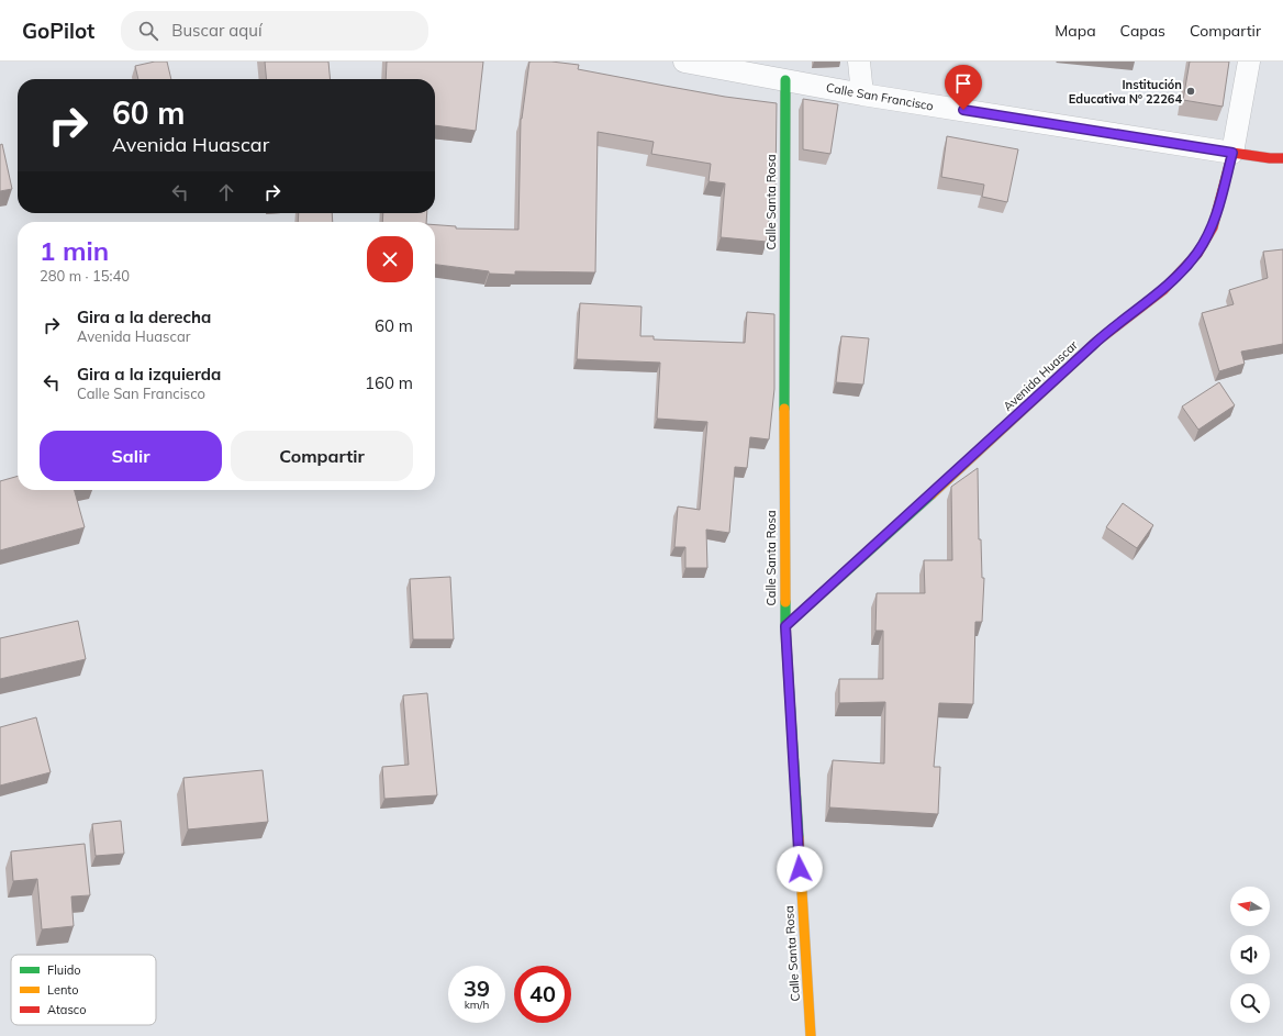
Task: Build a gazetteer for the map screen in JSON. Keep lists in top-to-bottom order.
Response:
{
  "streets": {
    "street": ["Calle San Francisco", "Calle Santa Rosa", "Avenida Huascar"]
  },
  "crossings": [
    ["Calle San Francisco", "Calle Santa Rosa"],
    ["Calle San Francisco", "Avenida Huascar"],
    ["Calle Santa Rosa", "Avenida Huascar"]
  ],
  "places": ["Institución Educativa Nº 22264"],
  "legend": ["Fluido", "Lento", "Atasco"],
  "north": "left",
  "page": {
    "header": "GoPilot",
    "search": "Buscar aquí",
    "nav": ["Mapa", "Capas", "Compartir"],
    "turn": ["60 m", "Avenida Huascar"],
    "heading": ["1 min", "280 m · 15:40"],
    "list": [
      {
        "name": "Gira a la derecha",
        "note": "Avenida Huascar",
        "value": "60 m"
      },
      {
        "name": "Gira a la izquierda",
        "note": "Calle San Francisco",
        "value": "160 m"
      }
    ],
    "buttons": ["Salir", "Compartir"],
    "speed": "39 km/h",
    "limit": "40"
  }
}
